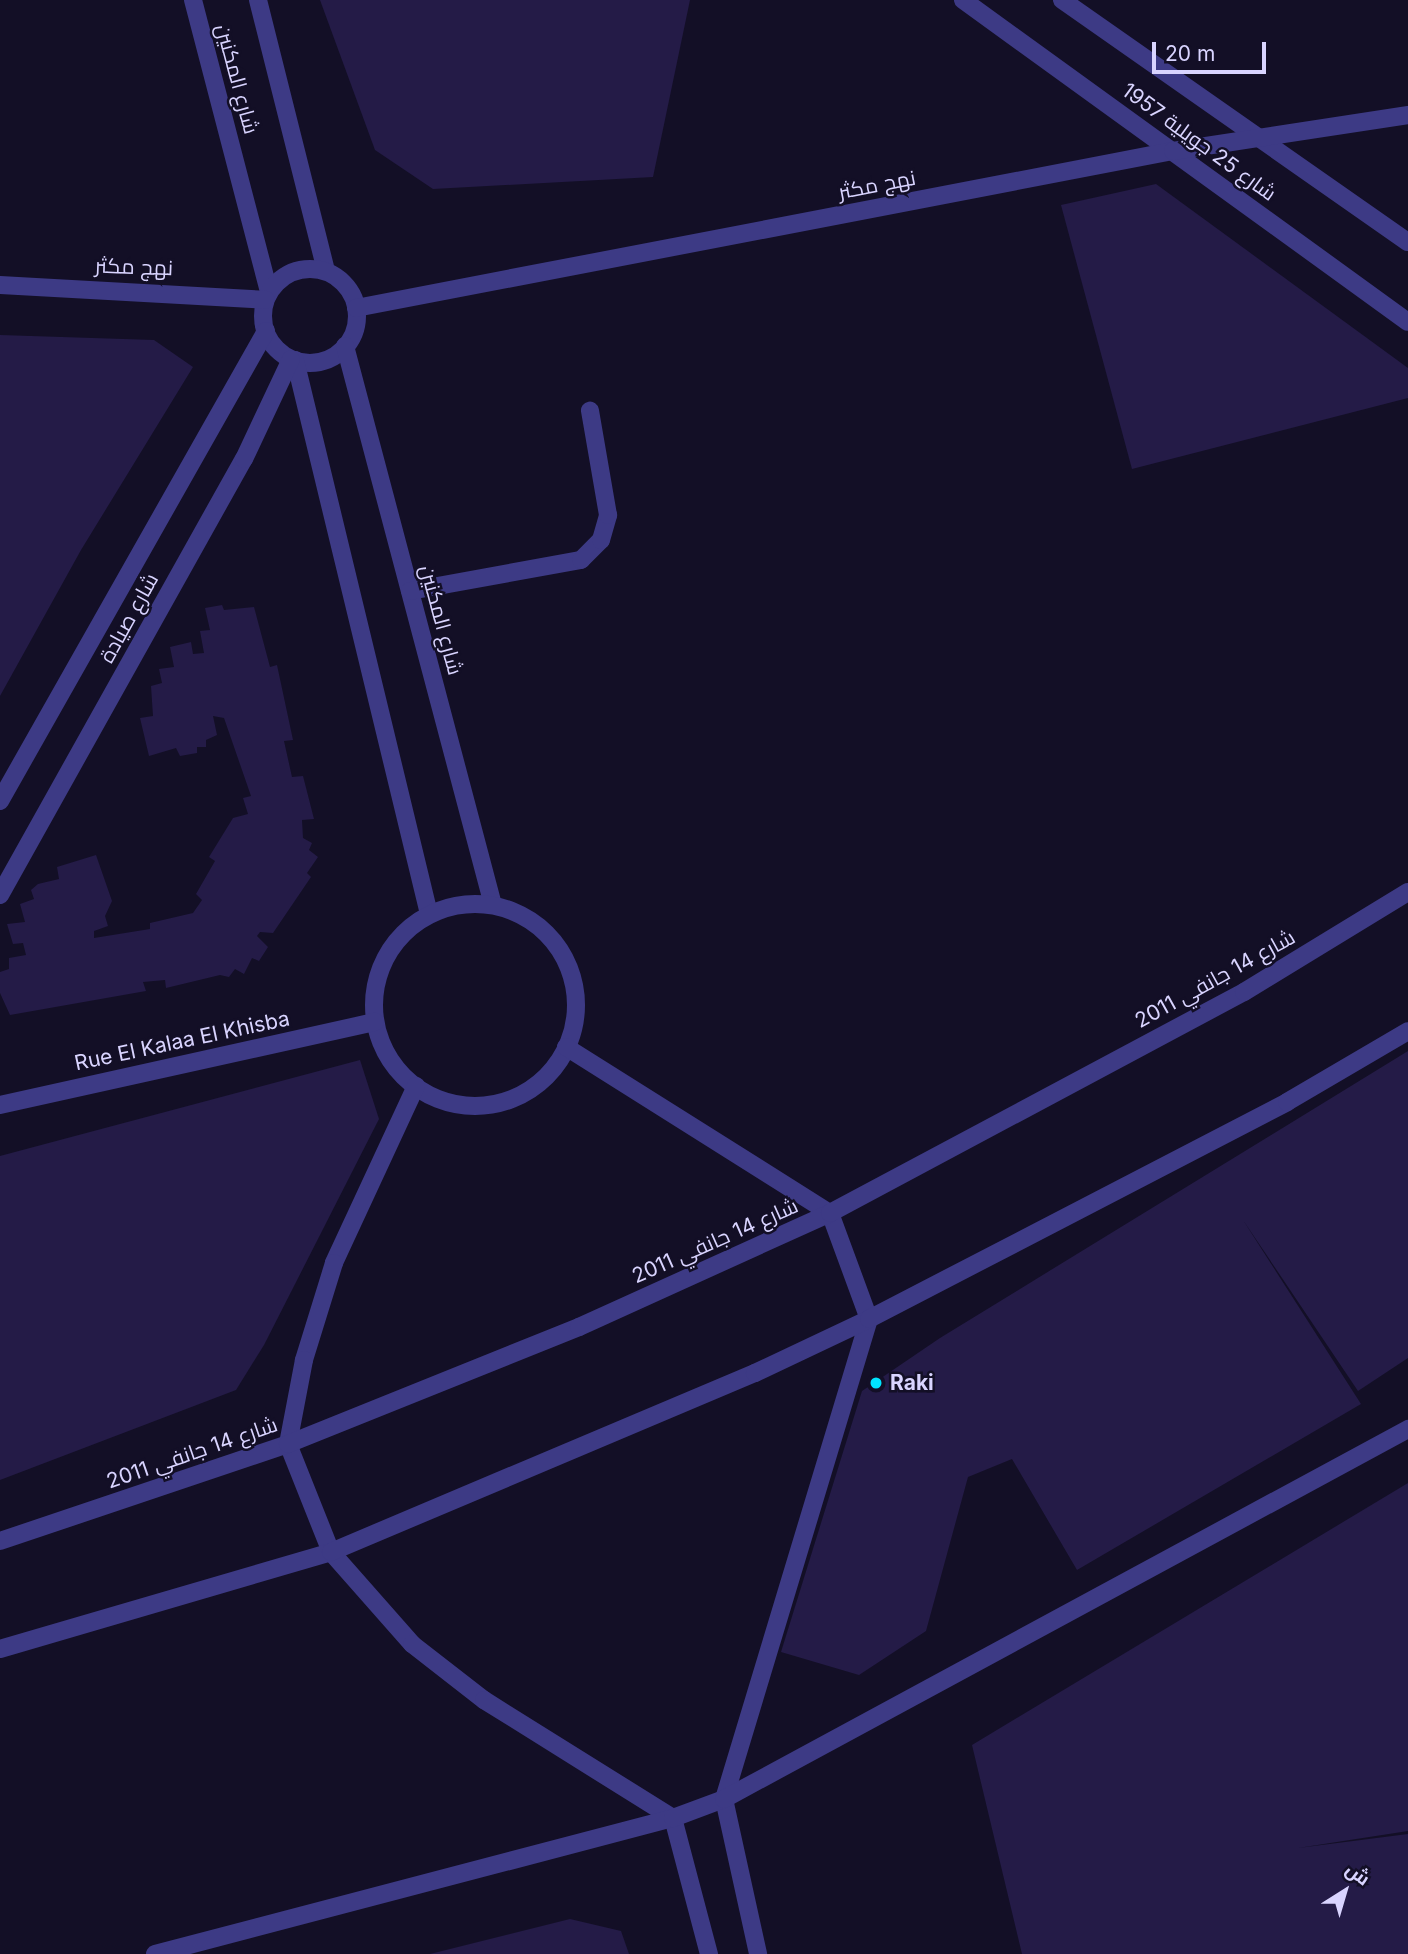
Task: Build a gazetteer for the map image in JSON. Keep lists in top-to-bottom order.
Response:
{
  "streets": {
    "street": [
      "شارع المكنين",
      "شارع 25 جويلية 1957",
      "نهج مكثر",
      "شارع صيادة",
      "شارع 14 جانفي 2011",
      "Rue El Kalaa El Khisba"
    ]
  },
  "crossings": [
    ["شارع المكنين", "نهج مكثر"],
    ["شارع المكنين", "شارع صيادة"],
    ["شارع المكنين", "Rue El Kalaa El Khisba"],
    ["شارع 25 جويلية 1957", "نهج مكثر"],
    ["نهج مكثر", "شارع صيادة"]
  ],
  "places": ["Raki"],
  "scale_bar": "20 m",
  "north": "top right"
}
